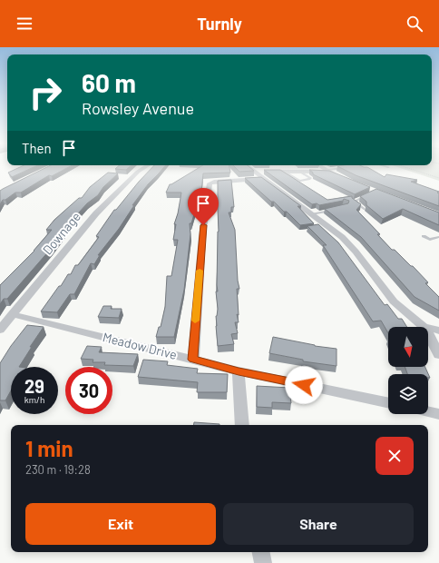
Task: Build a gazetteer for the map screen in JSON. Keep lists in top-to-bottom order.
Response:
{
  "streets": {
    "street": ["Downage", "Meadow Drive"]
  },
  "crossings": [
    ["Downage", "Meadow Drive"]
  ],
  "north": "bottom",
  "page": {
    "header": "Turnly",
    "turn": ["60 m", "Rowsley Avenue"],
    "then": "Then",
    "speed": "29 km/h",
    "limit": "30",
    "heading": ["1 min", "230 m · 19:28"],
    "buttons": ["Exit", "Share"]
  }
}
